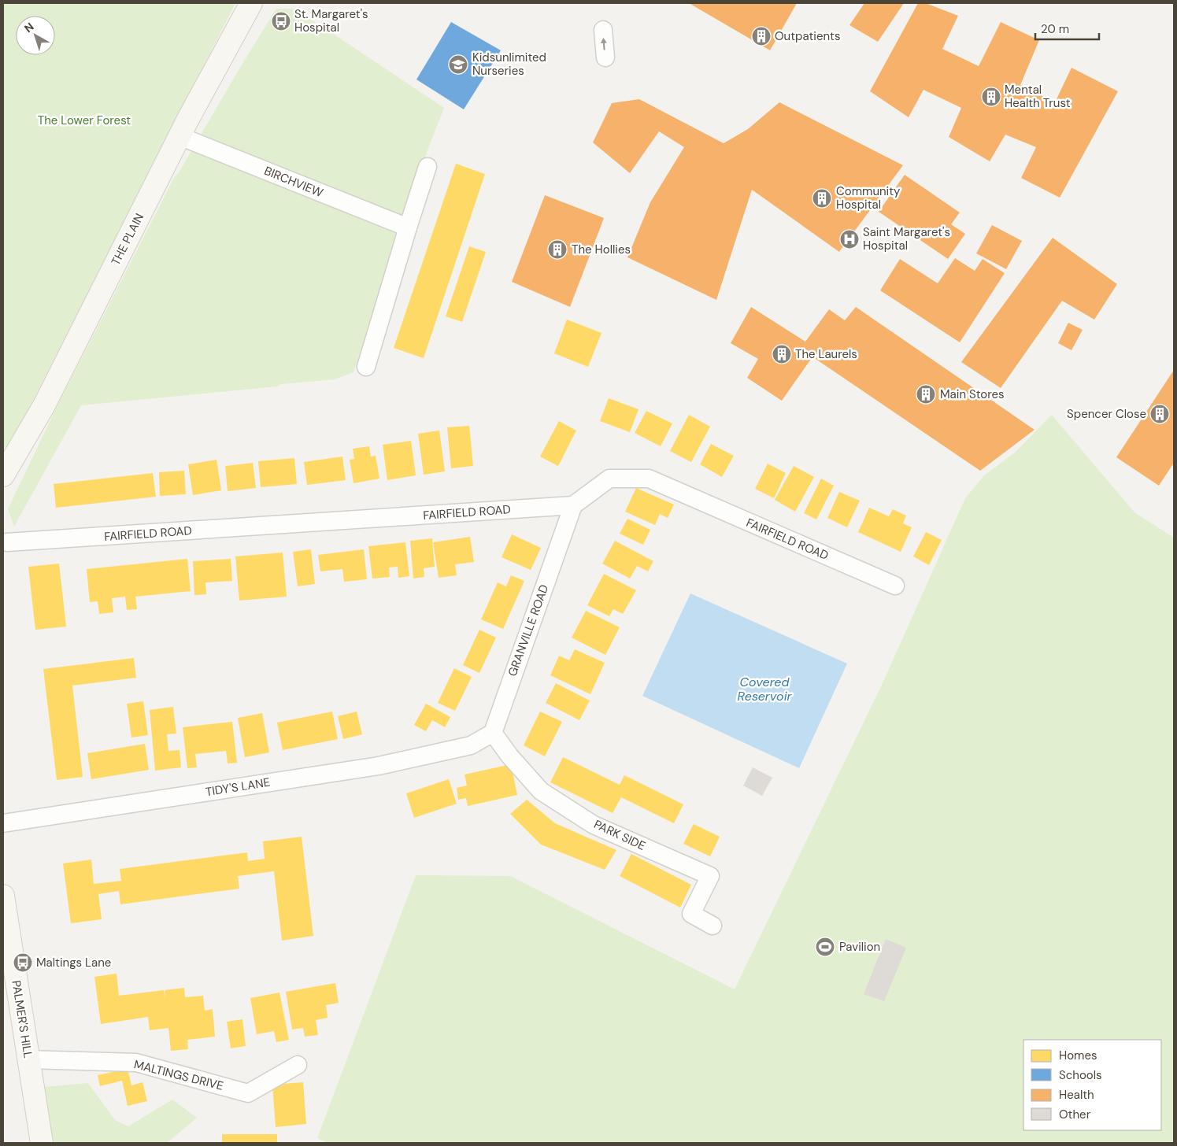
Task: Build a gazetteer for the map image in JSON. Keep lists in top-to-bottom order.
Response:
{
  "streets": {
    "main road": ["THE PLAIN", "PALMER'S HILL"],
    "street": [
      "BIRCHVIEW",
      "FAIRFIELD ROAD",
      "GRANVILLE ROAD",
      "TIDY'S LANE",
      "PARK SIDE",
      "MALTINGS DRIVE"
    ]
  },
  "crossings": [
    ["BIRCHVIEW", "THE PLAIN"],
    ["FAIRFIELD ROAD", "GRANVILLE ROAD"],
    ["GRANVILLE ROAD", "TIDY'S LANE"],
    ["GRANVILLE ROAD", "PARK SIDE"],
    ["TIDY'S LANE", "PARK SIDE"],
    ["PALMER'S HILL", "MALTINGS DRIVE"]
  ],
  "water": ["Covered Reservoir"],
  "parks": ["The Lower Forest"],
  "places": {
    "bus stop": ["St. Margaret's Hospital", "Maltings Lane"],
    "building": [
      "Outpatients",
      "Mental Health Trust",
      "Community Hospital",
      "The Hollies",
      "The Laurels",
      "Main Stores",
      "Spencer Close"
    ],
    "school or university": ["Kidsunlimited Nurseries"],
    "hospital": ["Saint Margaret's Hospital"],
    "sports": ["Pavilion"]
  },
  "legend": [
    "Homes",
    "Schools",
    "Health",
    "Other"
  ],
  "scale_bar": "20 m",
  "north": "top left"
}
